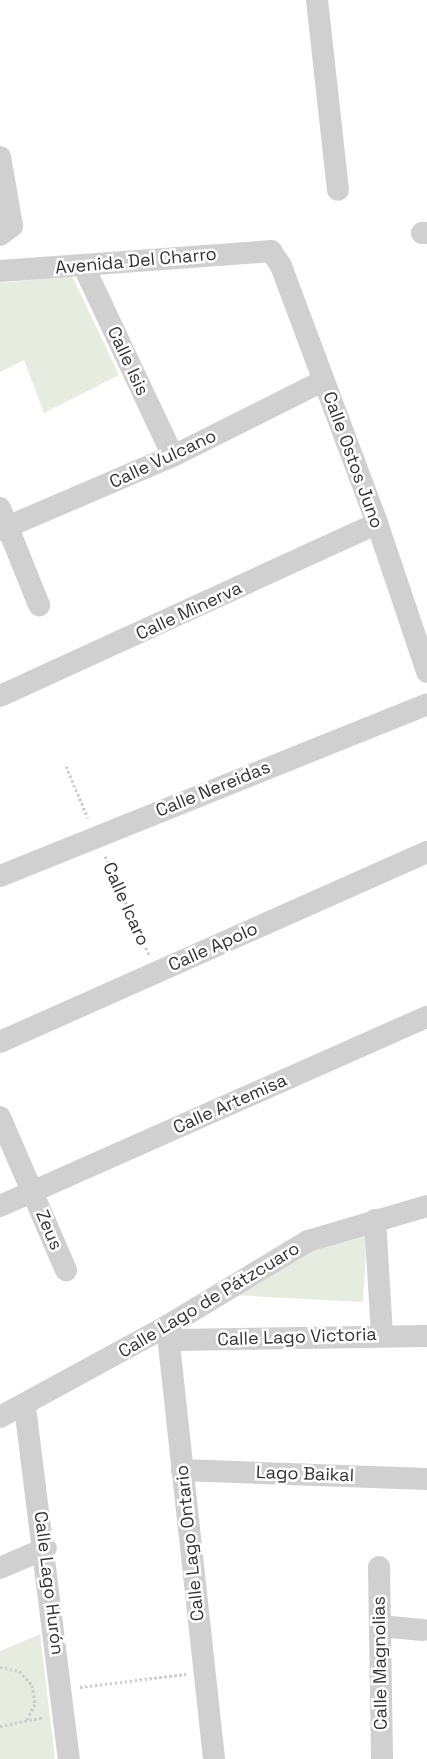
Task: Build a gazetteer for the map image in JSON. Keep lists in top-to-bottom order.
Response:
{
  "streets": {
    "street": [
      "Avenida Del Charro",
      "Calle Isis",
      "Calle Vulcano",
      "Calle Ostos Juno",
      "Calle Minerva",
      "Calle Nereidas",
      "Calle Apolo",
      "Calle Artemisa",
      "Zeus",
      "Calle Lago de Pátzcuaro",
      "Calle Lago Victoria",
      "Lago Baikal",
      "Calle Lago Ontario",
      "Calle Lago Hurón",
      "Calle Magnolias"
    ],
    "path": ["Calle Icaro"]
  },
  "crossings": [
    ["Avenida Del Charro", "Calle Isis"],
    ["Avenida Del Charro", "Calle Ostos Juno"],
    ["Calle Isis", "Calle Vulcano"],
    ["Calle Vulcano", "Calle Ostos Juno"],
    ["Calle Ostos Juno", "Calle Minerva"],
    ["Calle Nereidas", "Calle Icaro"],
    ["Calle Icaro", "Calle Apolo"],
    ["Calle Artemisa", "Zeus"],
    ["Calle Lago de Pátzcuaro", "Calle Lago Victoria"],
    ["Calle Lago de Pátzcuaro", "Calle Lago Ontario"],
    ["Calle Lago de Pátzcuaro", "Calle Lago Hurón"],
    ["Calle Lago Victoria", "Calle Lago Ontario"],
    ["Lago Baikal", "Calle Lago Ontario"]
  ]
}
